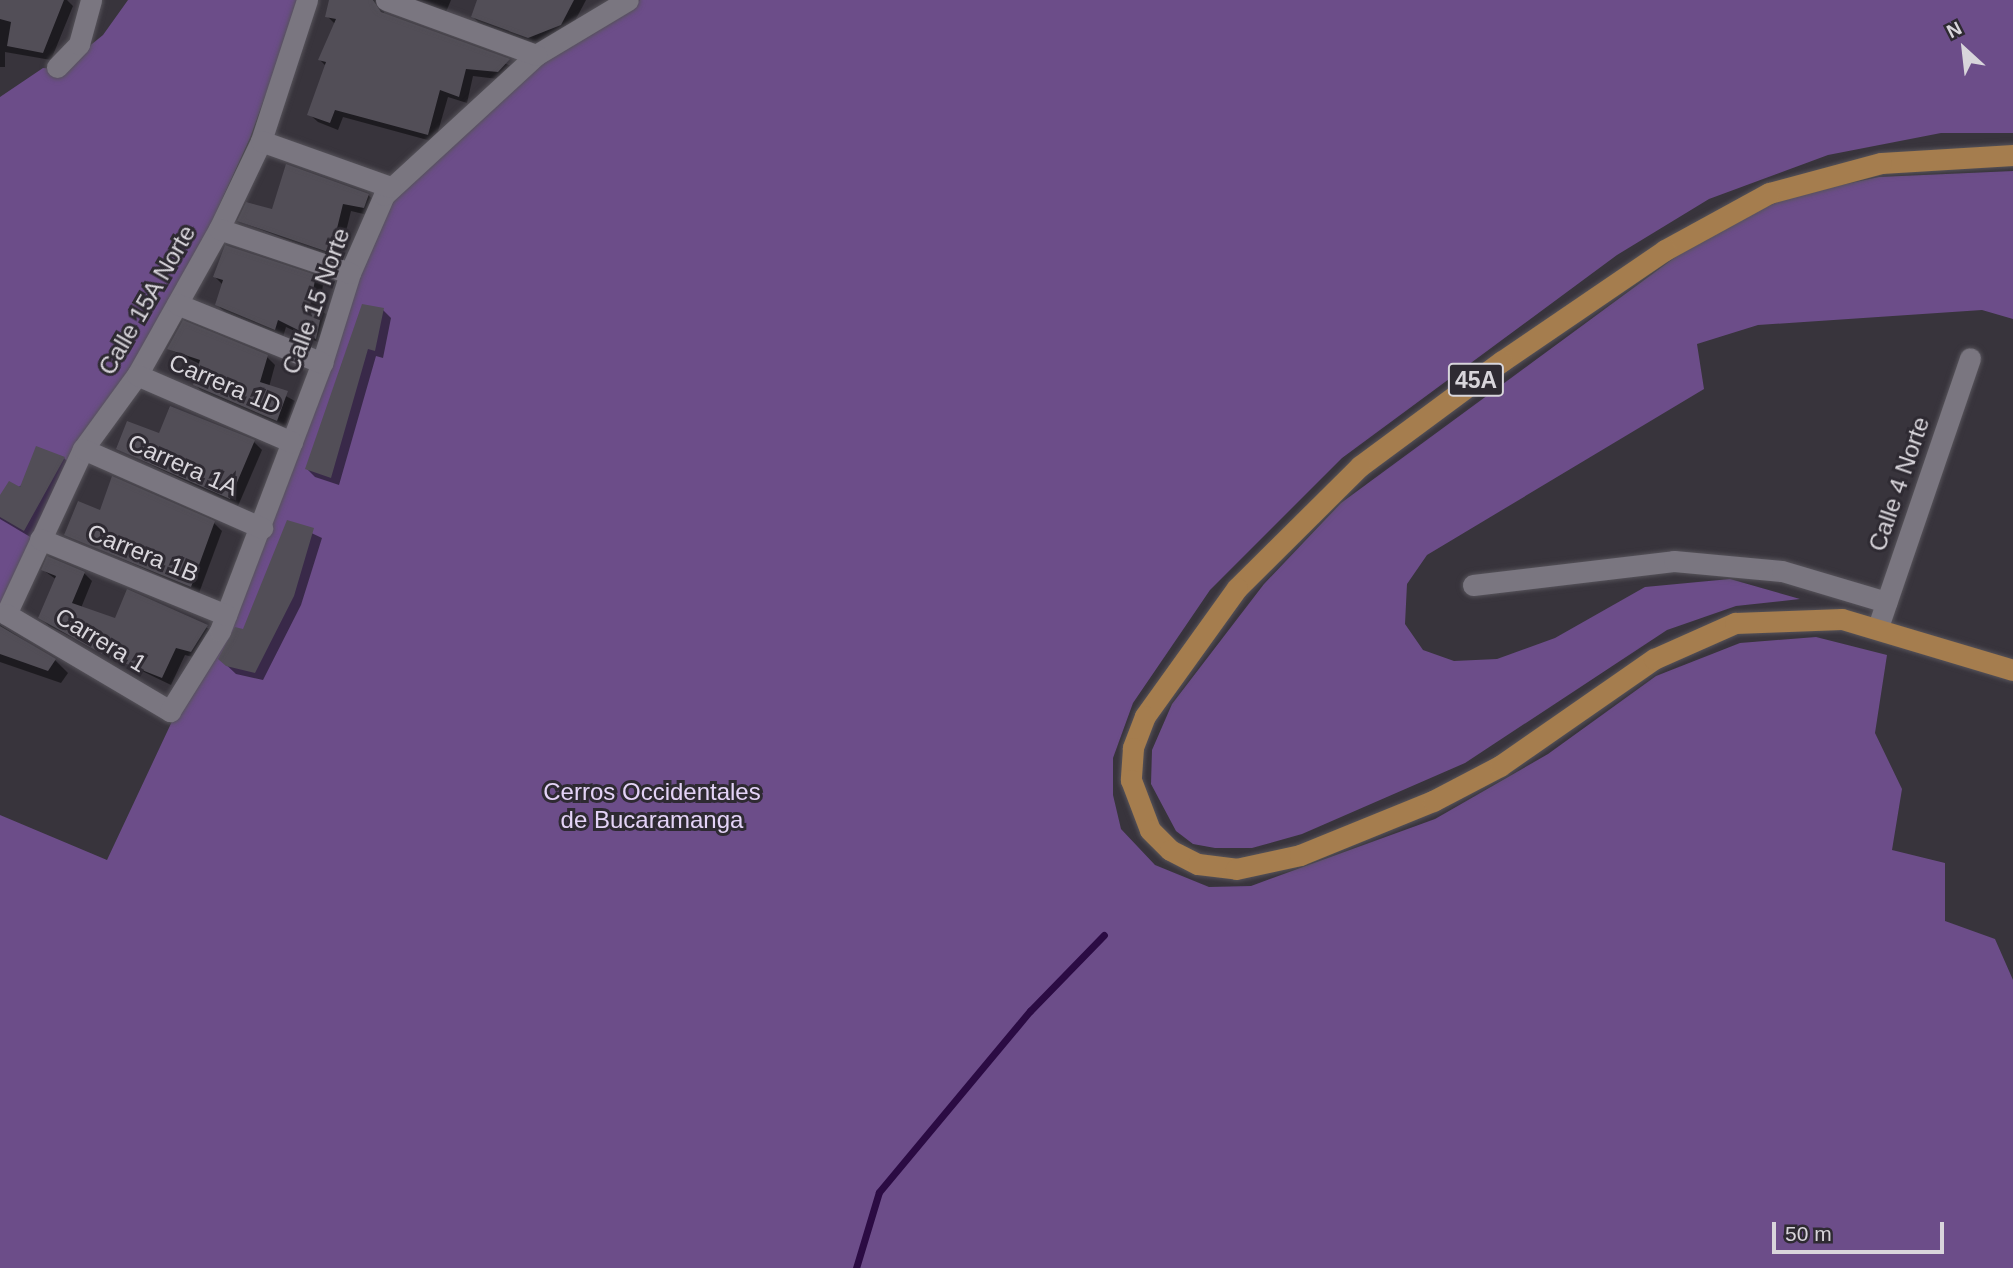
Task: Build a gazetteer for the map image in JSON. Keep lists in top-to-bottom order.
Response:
{
  "streets": {
    "main road": ["45A"],
    "street": [
      "Calle 15A Norte",
      "Calle 15 Norte",
      "Carrera 1D",
      "Carrera 1A",
      "Calle 4 Norte",
      "Carrera 1B",
      "Carrera 1"
    ]
  },
  "crossings": [
    ["Calle 15A Norte", "Carrera 1D"],
    ["Calle 15A Norte", "Carrera 1A"],
    ["Calle 15A Norte", "Carrera 1B"],
    ["Calle 15A Norte", "Carrera 1"],
    ["Calle 15 Norte", "Carrera 1D"],
    ["Calle 15 Norte", "Carrera 1A"],
    ["Calle 15 Norte", "Carrera 1B"],
    ["Calle 15 Norte", "Carrera 1"],
    ["45A", "Calle 4 Norte"]
  ],
  "parks": ["Cerros Occidentales de Bucaramanga"],
  "scale_bar": "50 m",
  "north": "top left"
}
